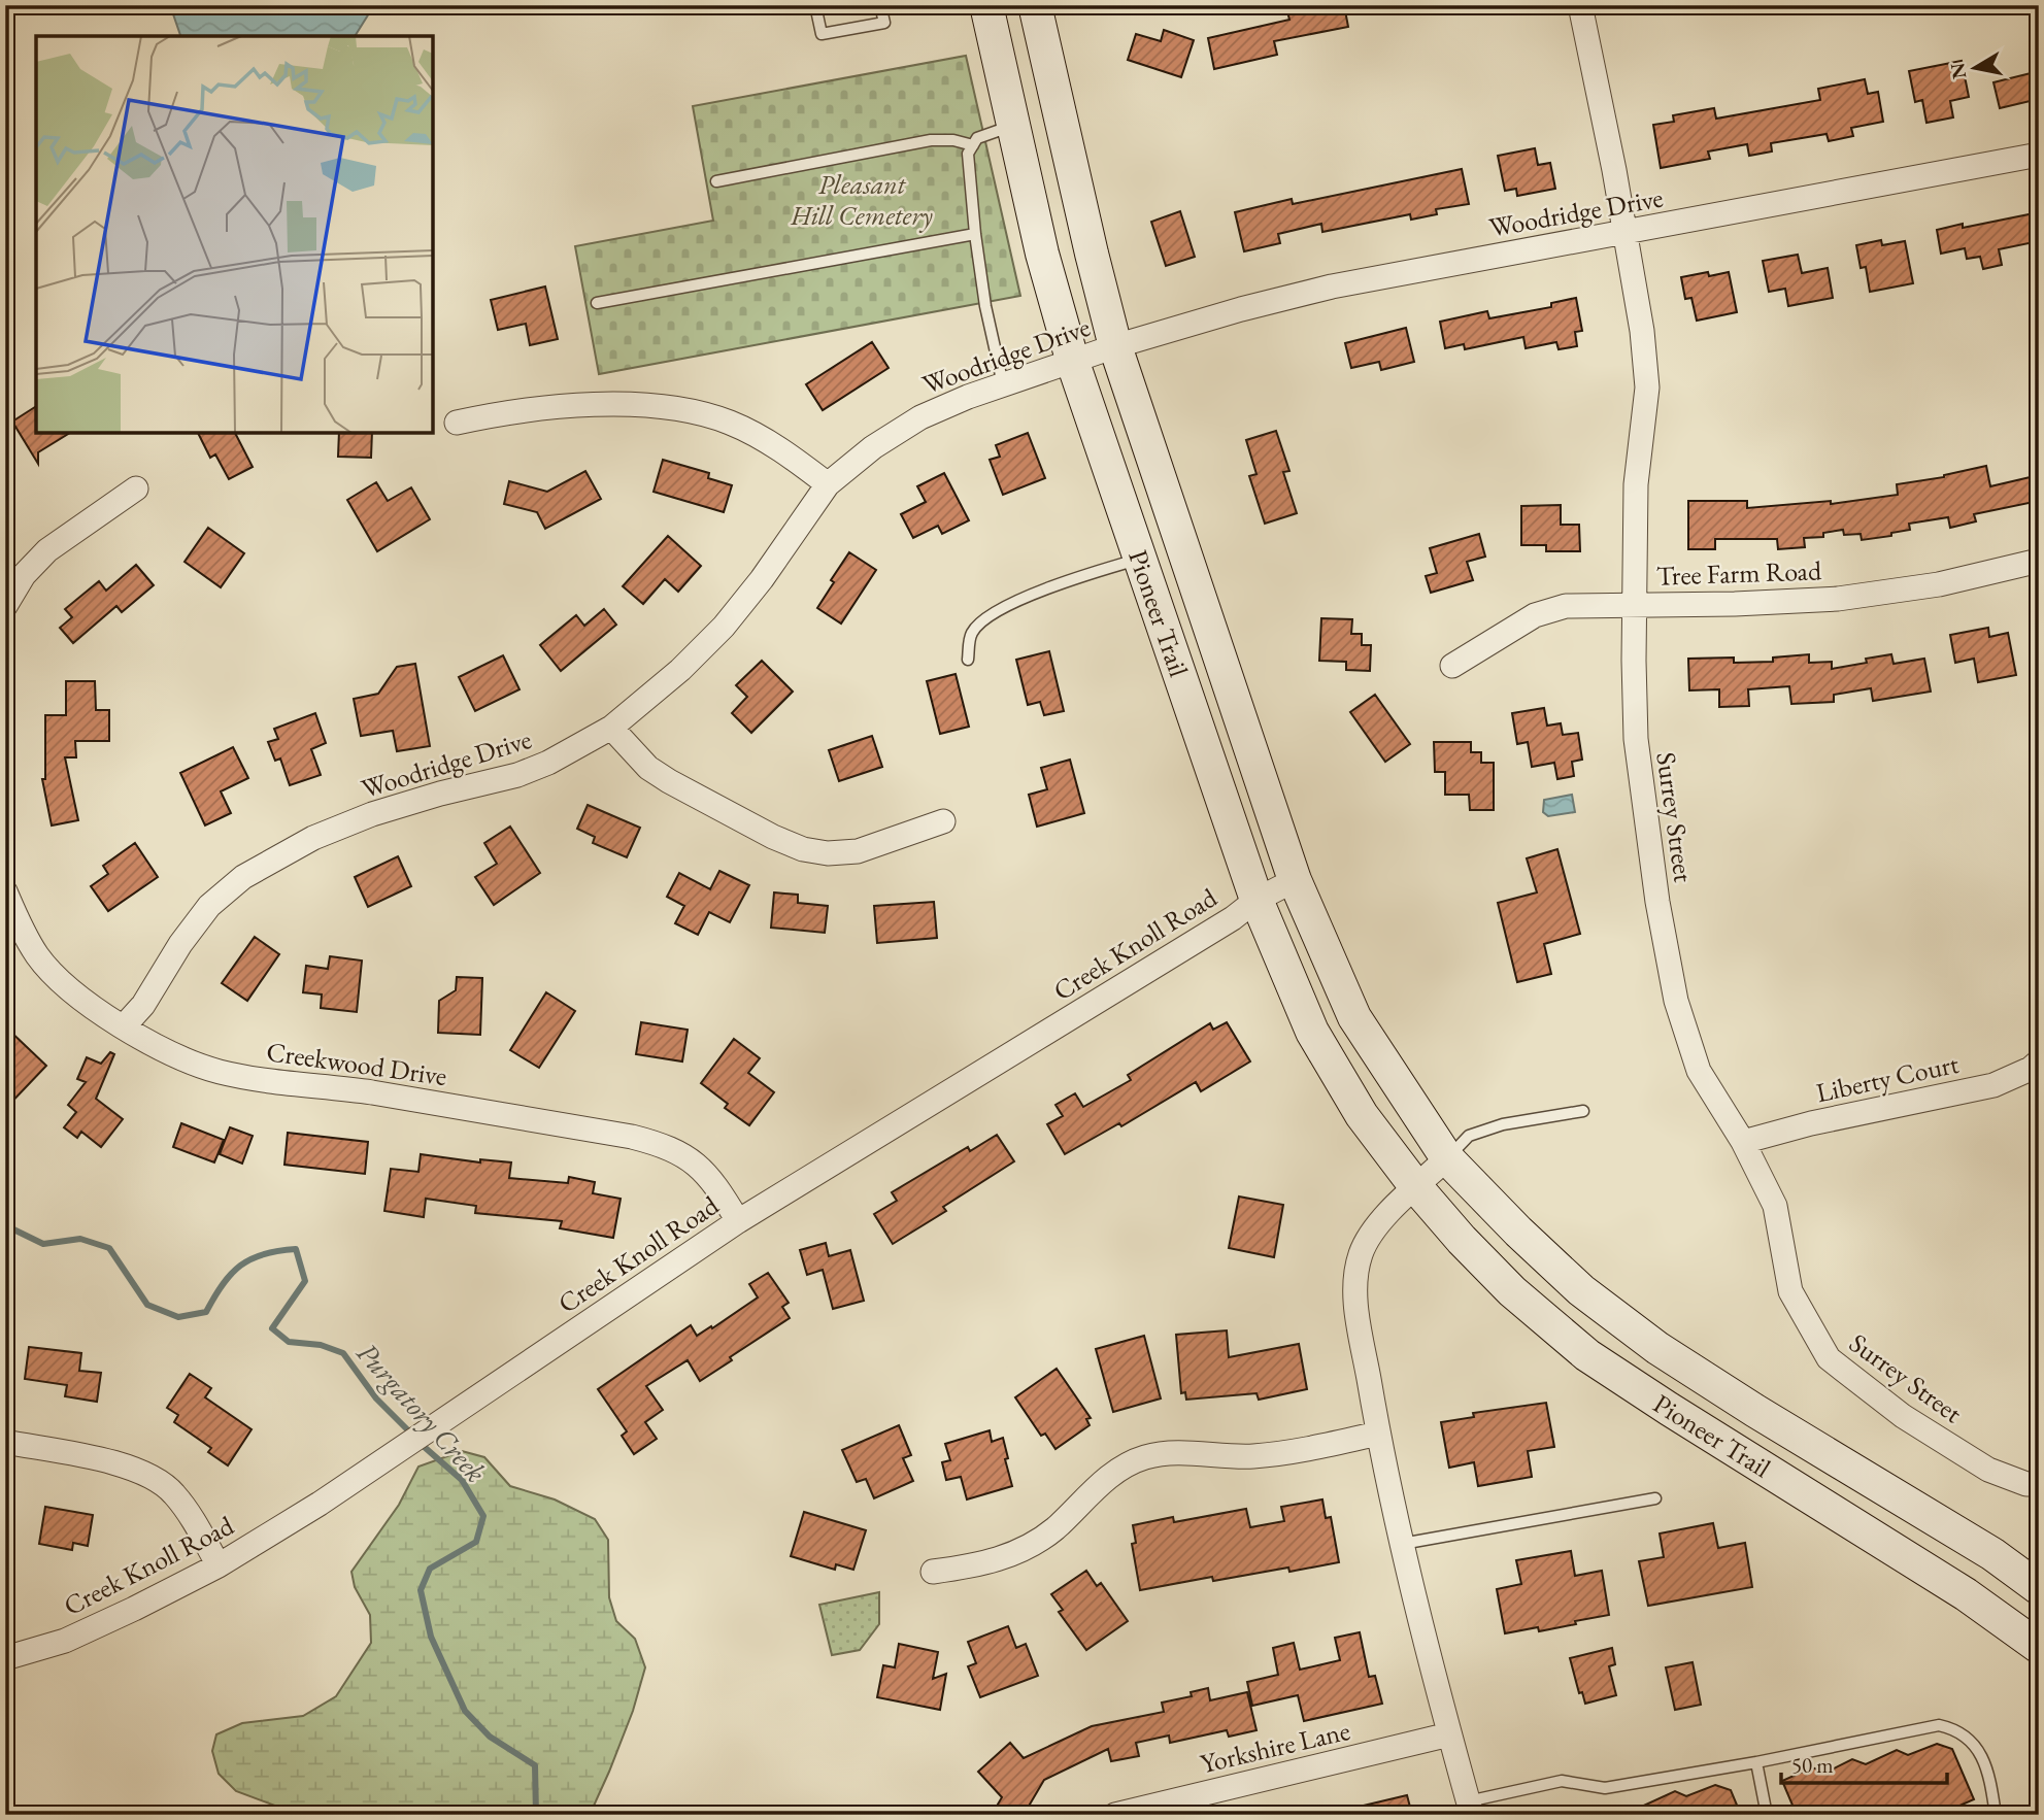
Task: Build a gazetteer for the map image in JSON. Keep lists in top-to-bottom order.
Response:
{
  "streets": {
    "main road": ["Pioneer Trail"],
    "street": [
      "Woodridge Drive",
      "Tree Farm Road",
      "Surrey Street",
      "Creek Knoll Road",
      "Creekwood Drive",
      "Liberty Court",
      "Yorkshire Lane"
    ]
  },
  "crossings": [
    ["Woodridge Drive", "Pioneer Trail"],
    ["Woodridge Drive", "Surrey Street"],
    ["Woodridge Drive", "Creekwood Drive"],
    ["Tree Farm Road", "Surrey Street"],
    ["Pioneer Trail", "Creek Knoll Road"],
    ["Surrey Street", "Liberty Court"],
    ["Creek Knoll Road", "Creekwood Drive"]
  ],
  "water": ["Purgatory Creek"],
  "parks": ["Pleasant Hill Cemetery"],
  "scale_bar": "50 m",
  "north": "left"
}
